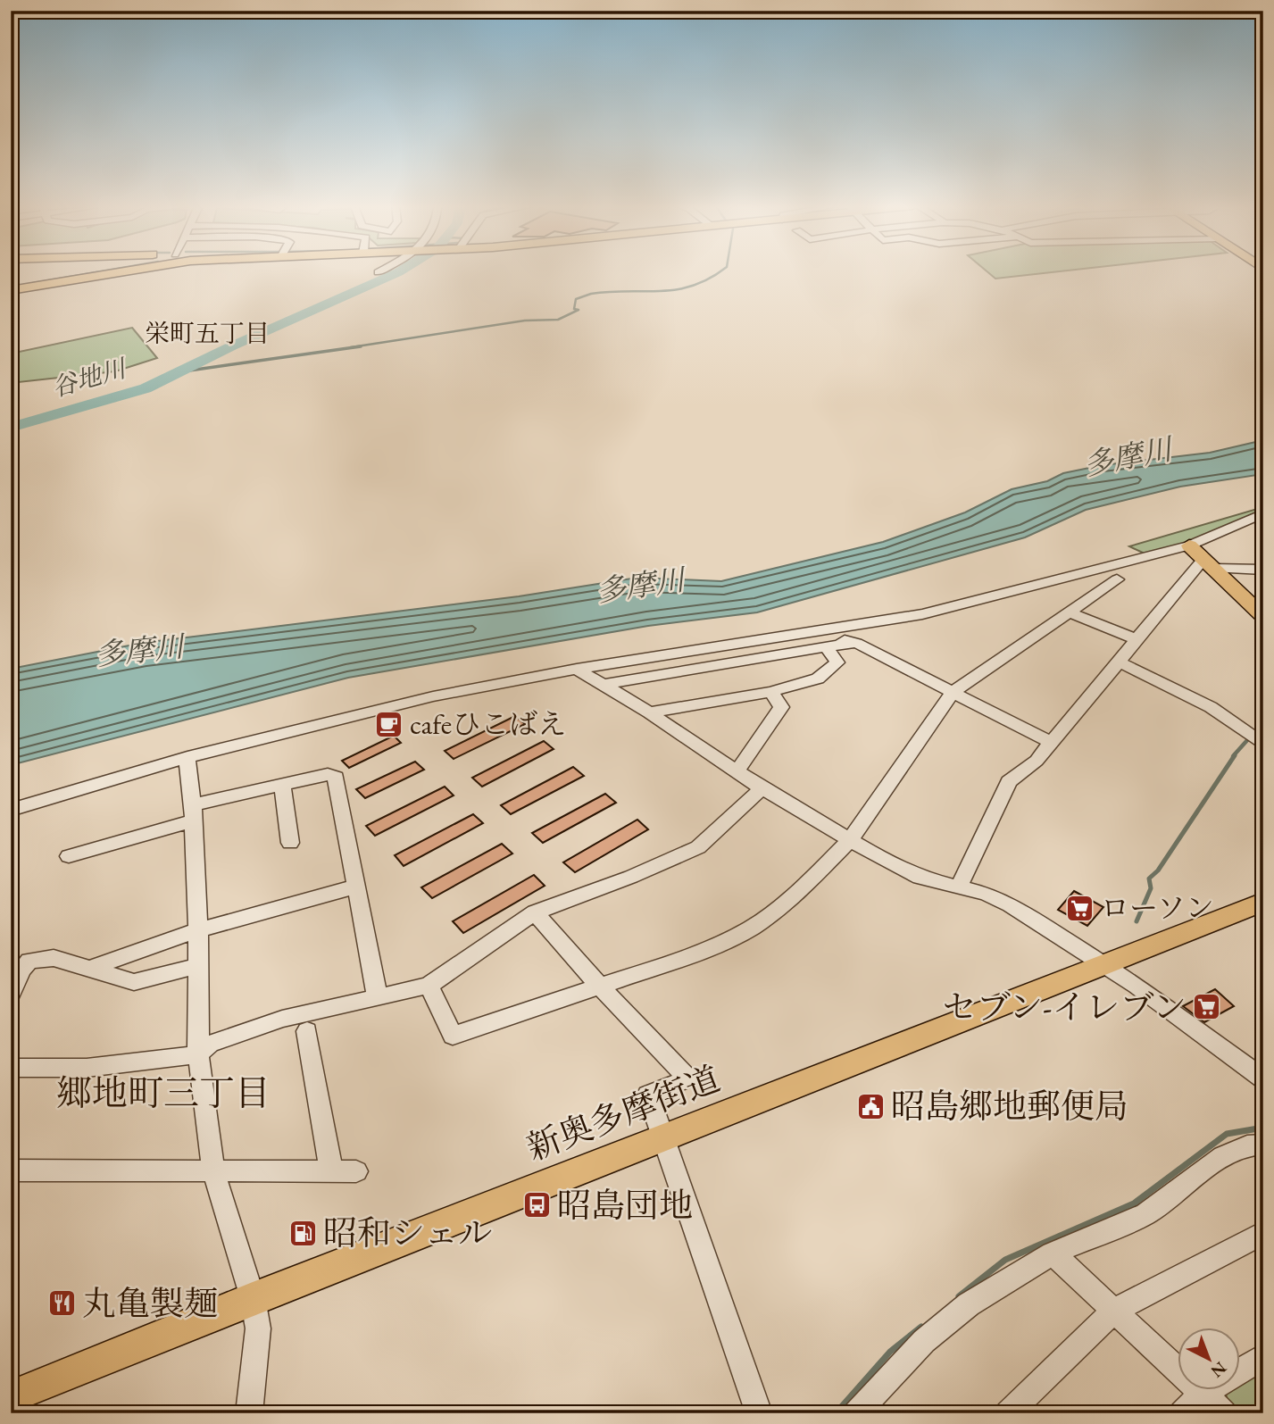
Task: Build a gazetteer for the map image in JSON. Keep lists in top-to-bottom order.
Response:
{
  "streets": {
    "main road": ["新奥多摩街道"]
  },
  "districts": ["栄町五丁目", "郷地町三丁目"],
  "water": ["谷地川", "多摩川"],
  "places": {
    "cafe": ["cafeひこばえ"],
    "supermarket": ["ローソン", "セブン-イレブン"],
    "public building": ["昭島郷地郵便局"],
    "bus stop": ["昭島団地"],
    "fuel station": ["昭和シェル"],
    "restaurant": ["丸亀製麺"]
  },
  "north": "bottom right"
}
